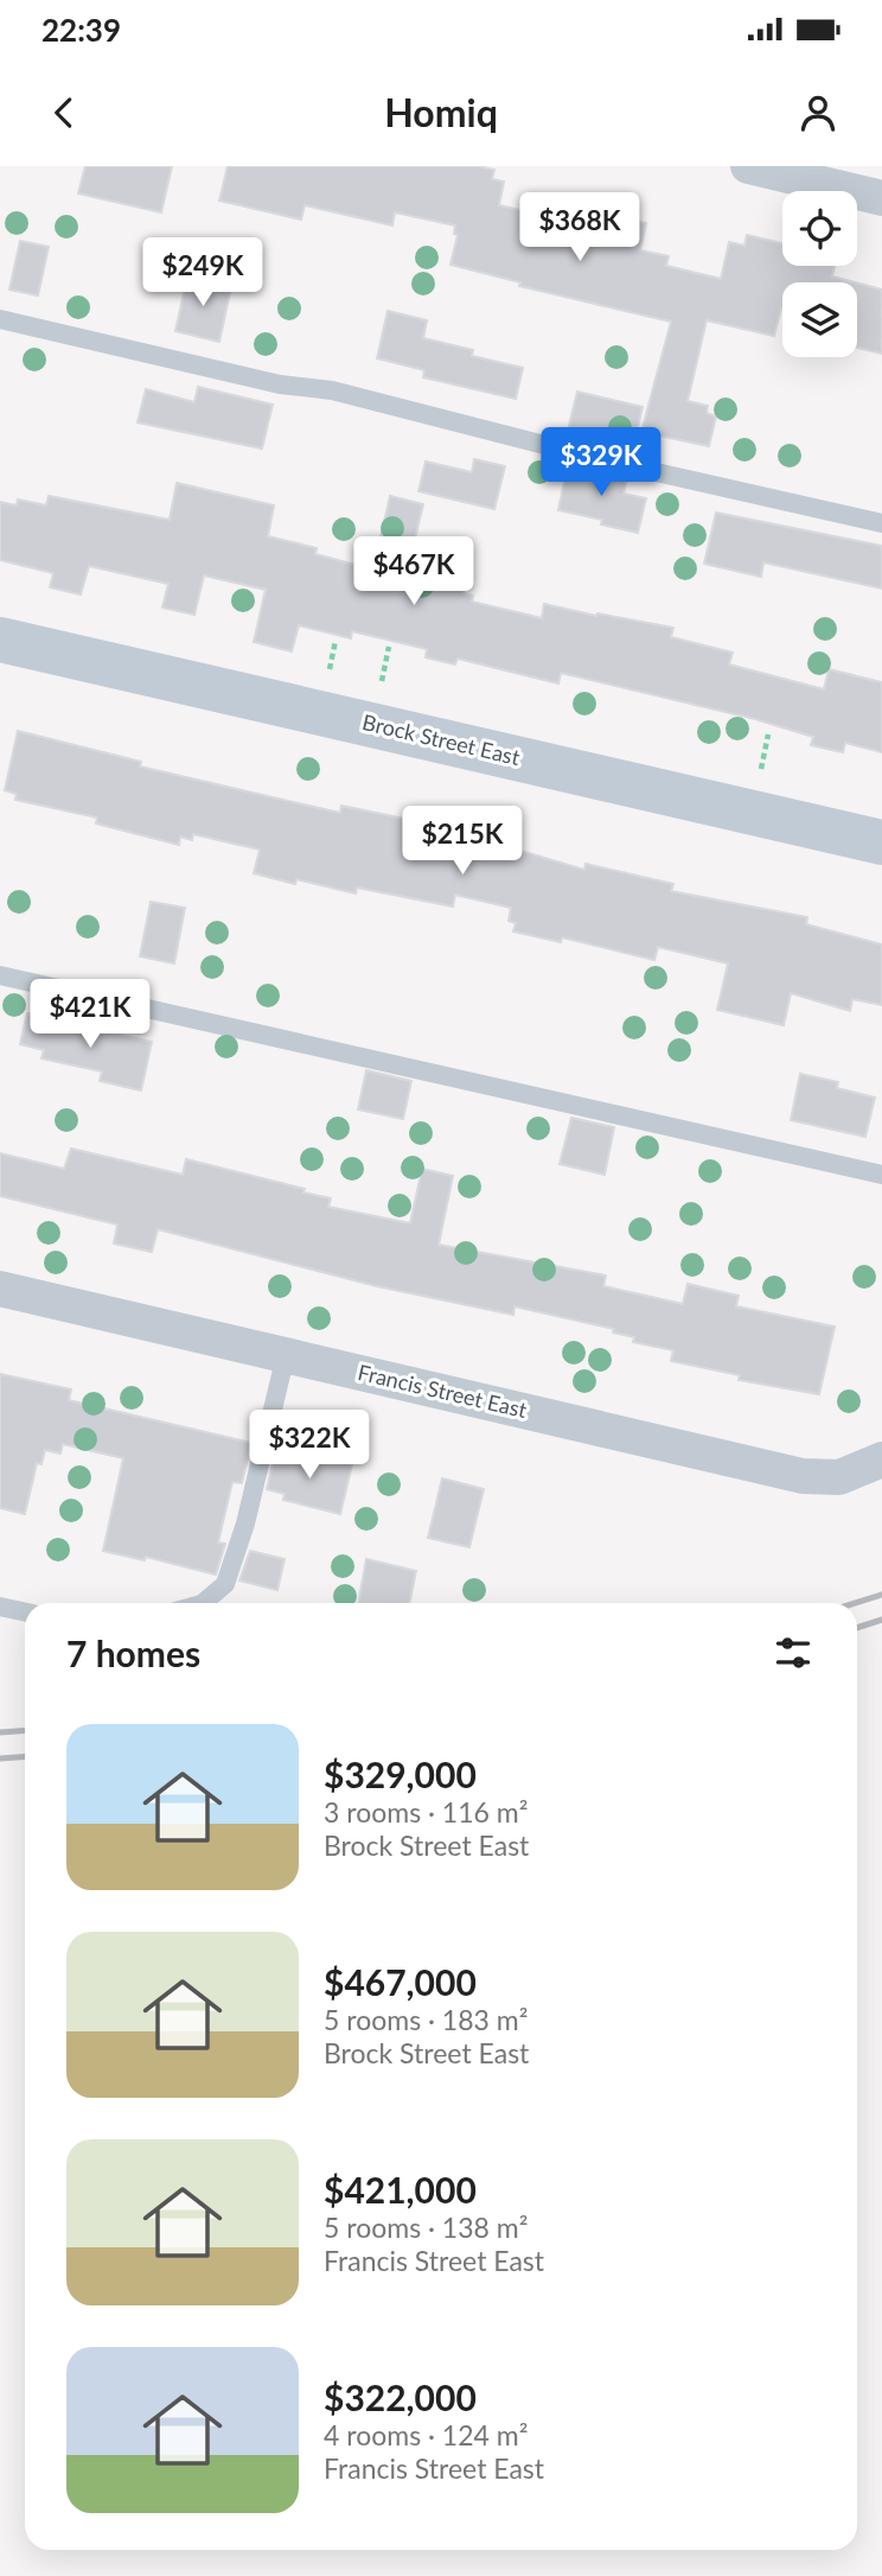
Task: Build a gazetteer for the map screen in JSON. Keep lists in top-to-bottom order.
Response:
{
  "streets": {
    "street": ["Brock Street East", "Francis Street East"]
  },
  "page": {
    "status": "22:39",
    "header": "Homiq",
    "price": [
      "$368K",
      "$249K",
      "$329K",
      "$467K",
      "$215K",
      "$421K",
      "$322K"
    ],
    "heading": "7 homes",
    "list": [
      {
        "name": "$329,000",
        "note": "3 rooms · 116 m² · Brock Street East"
      },
      {
        "name": "$467,000",
        "note": "5 rooms · 183 m² · Brock Street East"
      },
      {
        "name": "$421,000",
        "note": "5 rooms · 138 m² · Francis Street East"
      },
      {
        "name": "$322,000",
        "note": "4 rooms · 124 m² · Francis Street East"
      }
    ]
  }
}
